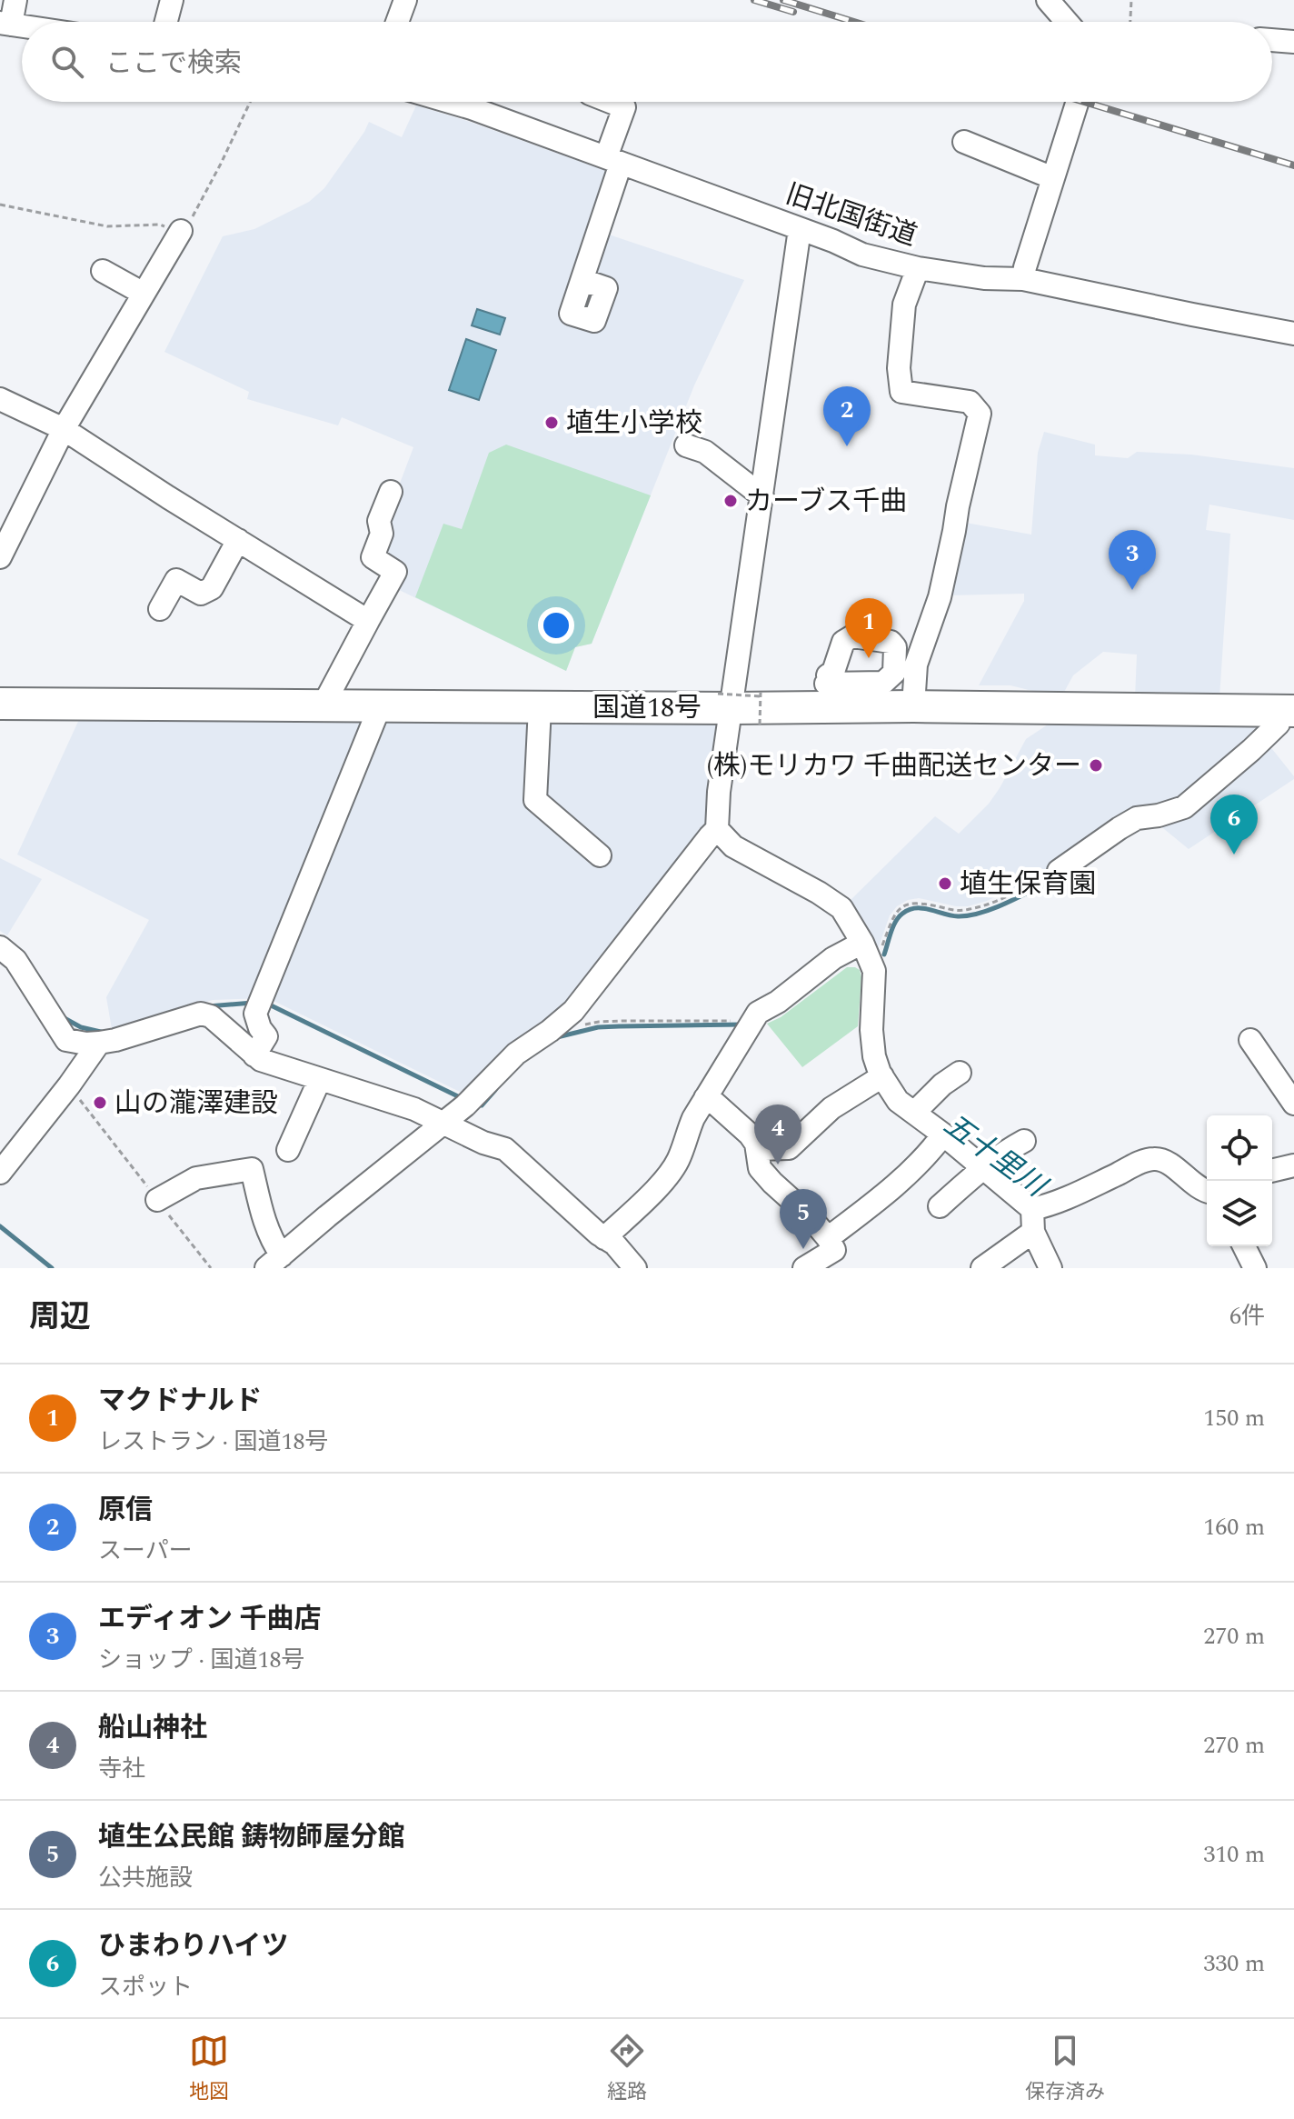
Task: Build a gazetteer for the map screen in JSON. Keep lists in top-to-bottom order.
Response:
{
  "streets": {
    "highway": ["国道18号"],
    "street": ["旧北国街道"]
  },
  "water": ["五十里川"],
  "places": [
    "埴生小学校",
    "カーブス千曲",
    "(株)モリカワ 千曲配送センター",
    "埴生保育園",
    "山の瀧澤建設"
  ],
  "page": {
    "search": "ここで検索",
    "pins": [
      "2",
      "3",
      "1",
      "6",
      "4",
      "5"
    ],
    "heading": ["周辺", "6件"],
    "list": [
      {
        "mark": "1",
        "name": "マクドナルド",
        "note": "レストラン · 国道18号",
        "value": "150 m"
      },
      {
        "mark": "2",
        "name": "原信",
        "note": "スーパー",
        "value": "160 m"
      },
      {
        "mark": "3",
        "name": "エディオン 千曲店",
        "note": "ショップ · 国道18号",
        "value": "270 m"
      },
      {
        "mark": "4",
        "name": "船山神社",
        "note": "寺社",
        "value": "270 m"
      },
      {
        "mark": "5",
        "name": "埴生公民館 鋳物師屋分館",
        "note": "公共施設",
        "value": "310 m"
      },
      {
        "mark": "6",
        "name": "ひまわりハイツ",
        "note": "スポット",
        "value": "330 m"
      }
    ],
    "nav": ["地図", "経路", "保存済み"]
  }
}
